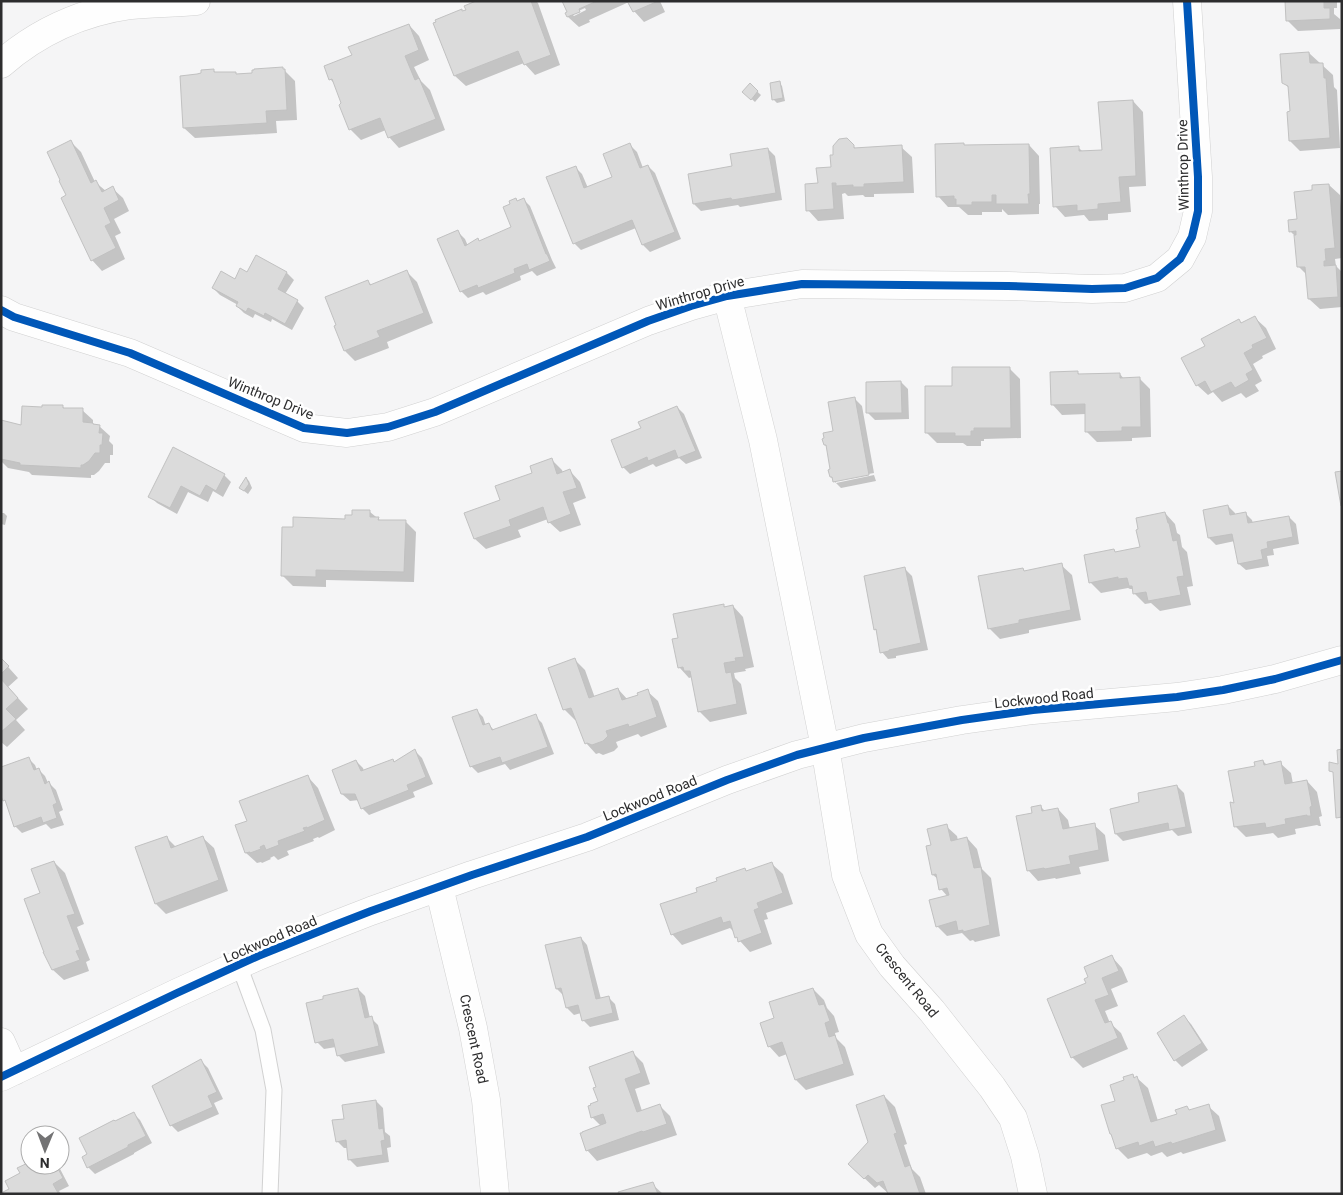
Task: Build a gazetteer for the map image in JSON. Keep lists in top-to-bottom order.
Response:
{
  "streets": {
    "street": ["Winthrop Drive", "Lockwood Road", "Crescent Road"]
  },
  "crossings": [
    ["Winthrop Drive", "Lockwood Road"],
    ["Winthrop Drive", "Crescent Road"],
    ["Lockwood Road", "Crescent Road"]
  ],
  "north": "bottom"
}
